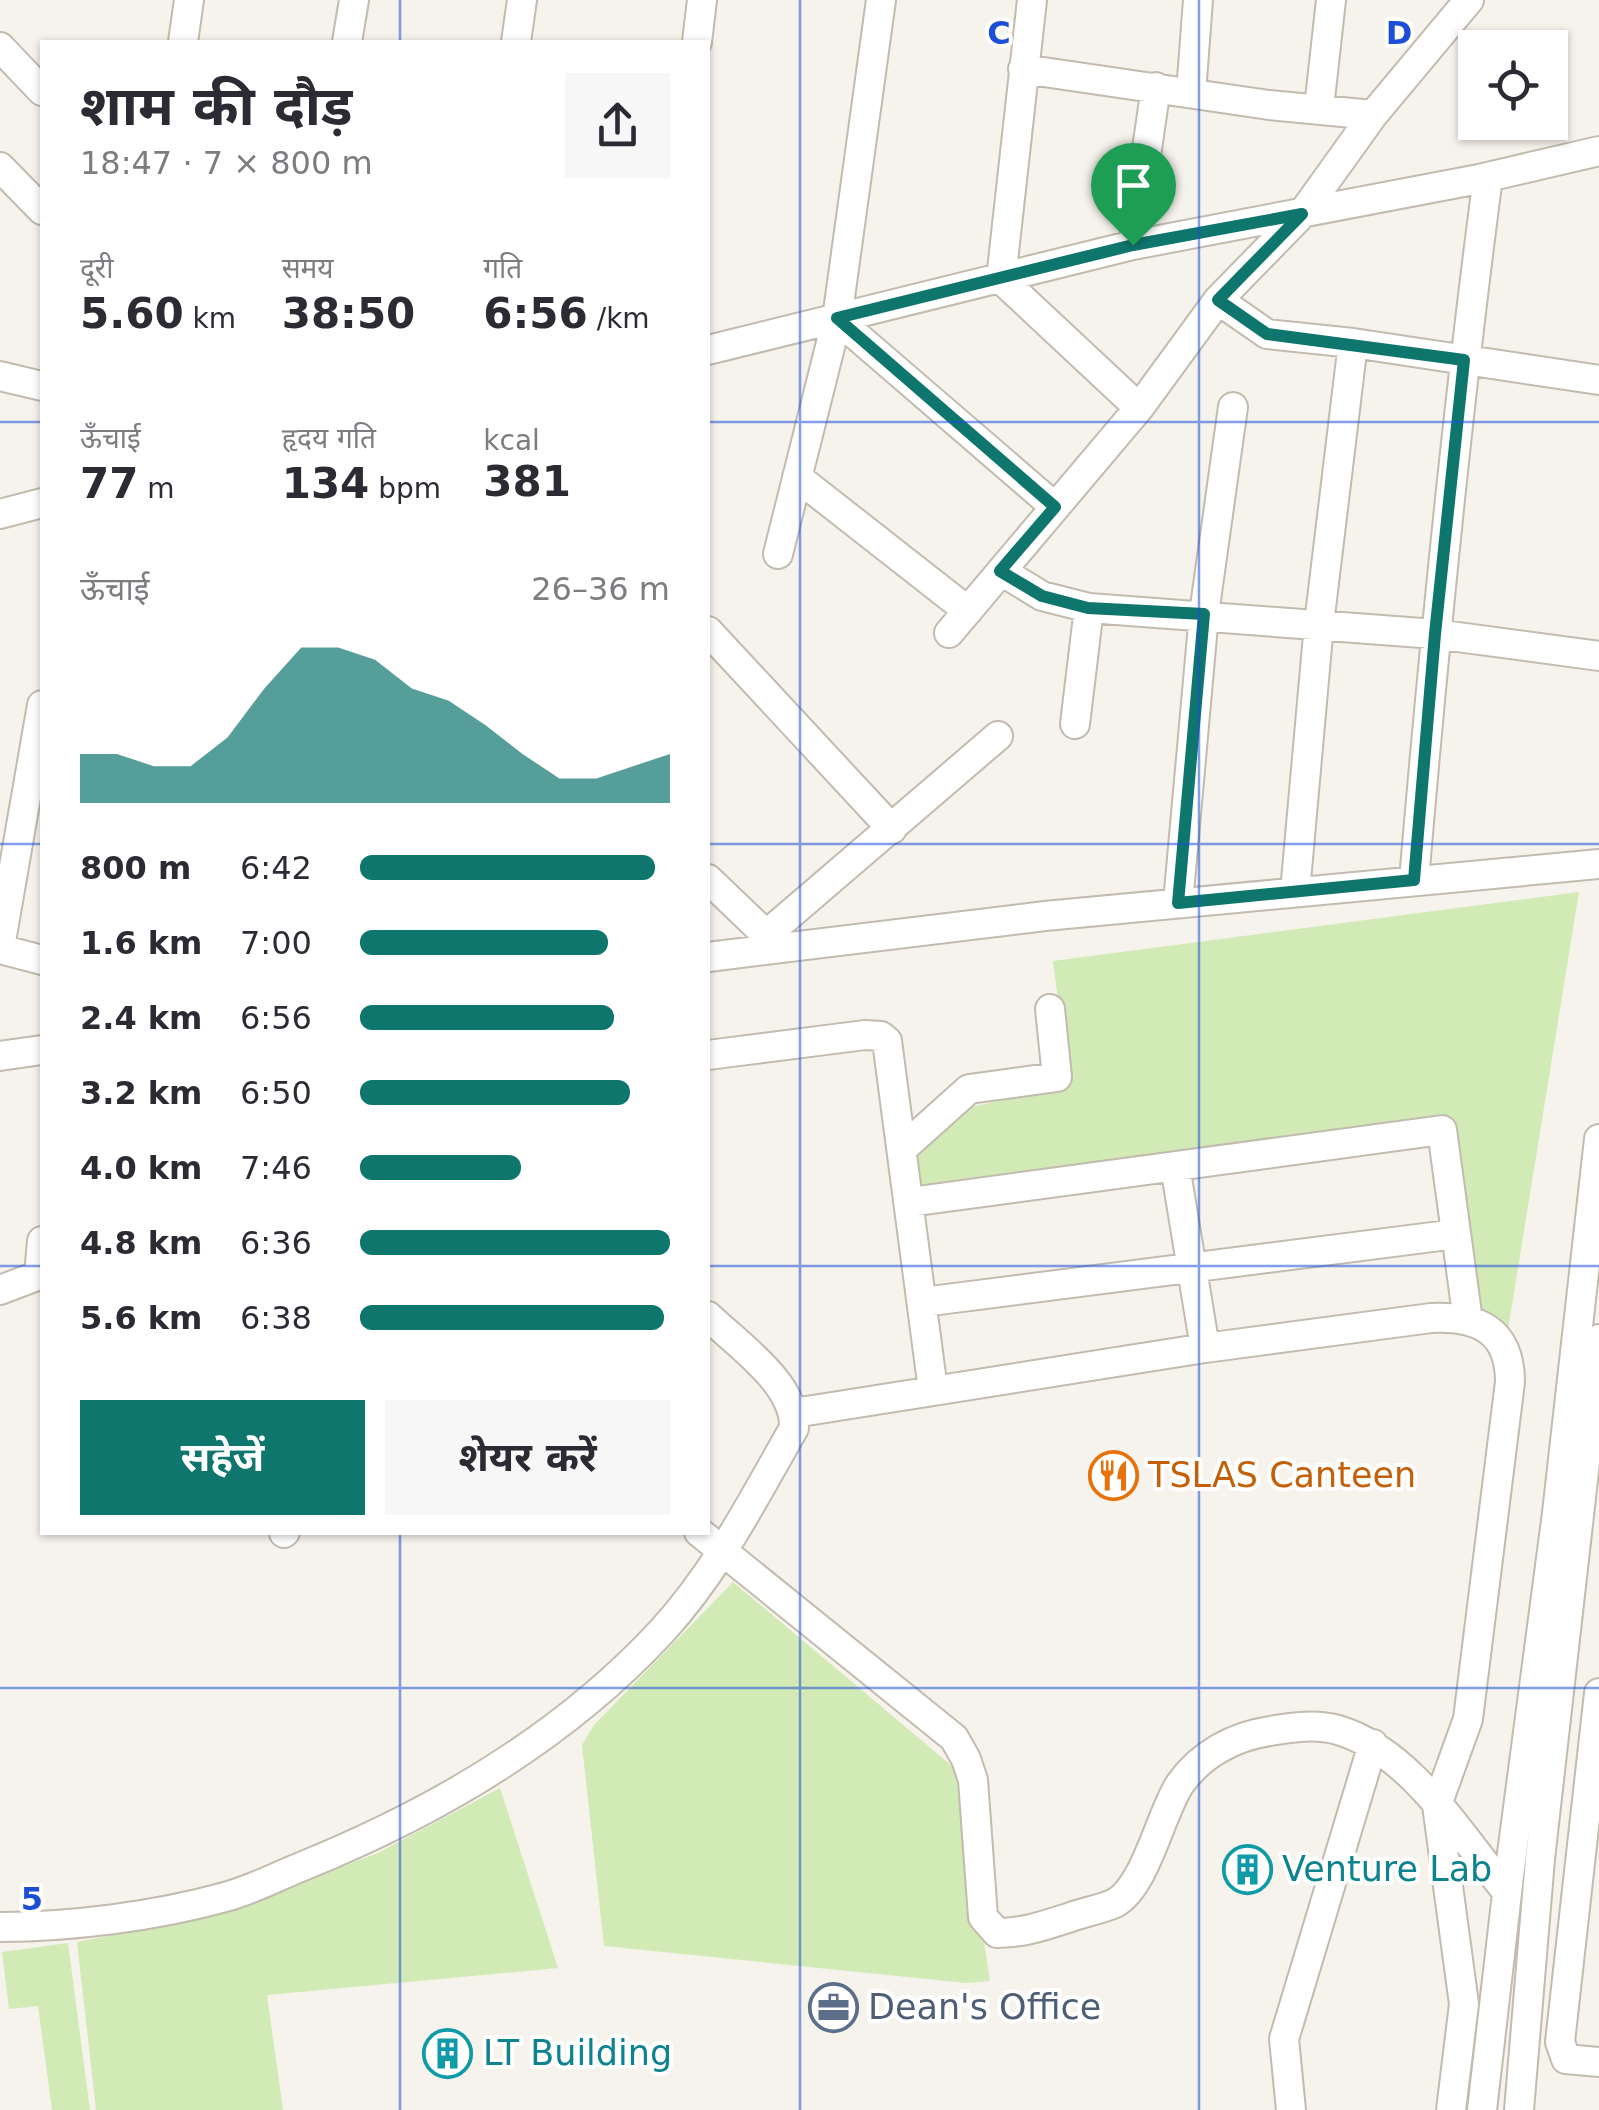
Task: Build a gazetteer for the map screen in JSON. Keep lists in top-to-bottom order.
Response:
{
  "places": {
    "restaurant": ["TSLAS Canteen"],
    "building": ["Venture Lab", "LT Building"],
    "office": ["Dean's Office"]
  },
  "page": {
    "heading": ["शाम की दौड़", "18:47 · 7 × 800 m"],
    "stats": [
      ["दूरी", "5.60 km"],
      ["समय", "38:50"],
      ["गति", "6:56 /km"],
      ["ऊँचाई", "77 m"],
      ["हृदय गति", "134 bpm"],
      ["kcal", "381"]
    ],
    "chart": ["ऊँचाई", "26–36 m"],
    "list": [
      {
        "name": "800 m",
        "note": "6:42"
      },
      {
        "name": "1.6 km",
        "note": "7:00"
      },
      {
        "name": "2.4 km",
        "note": "6:56"
      },
      {
        "name": "3.2 km",
        "note": "6:50"
      },
      {
        "name": "4.0 km",
        "note": "7:46"
      },
      {
        "name": "4.8 km",
        "note": "6:36"
      },
      {
        "name": "5.6 km",
        "note": "6:38"
      }
    ],
    "buttons": ["सहेजें", "शेयर करें"]
  },
  "grid": {
    "columns": ["C", "D"],
    "rows": ["5"]
  }
}
